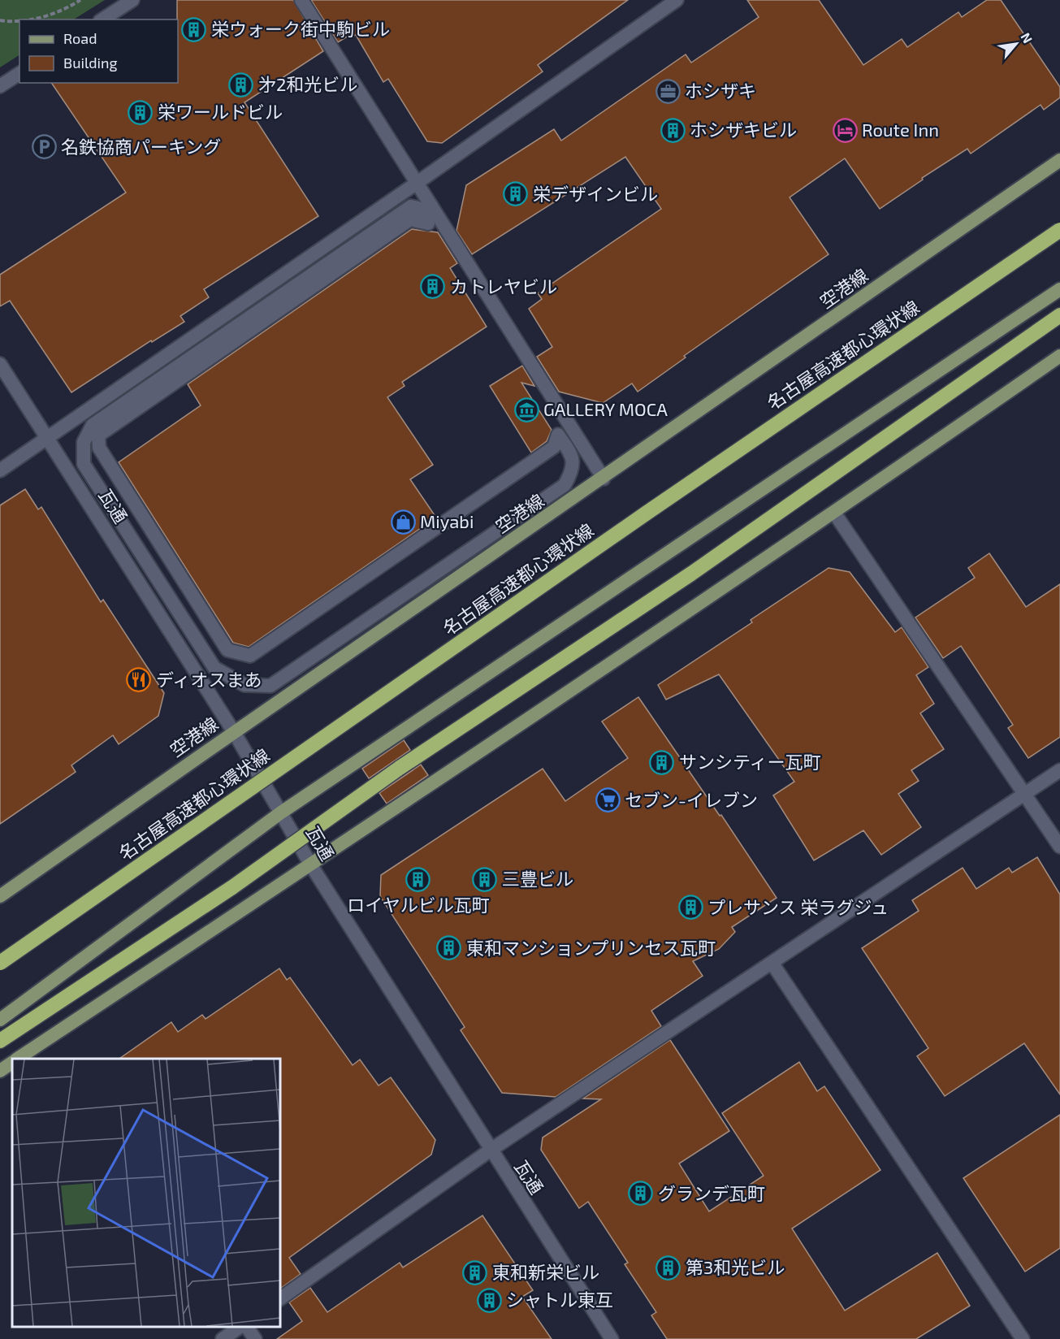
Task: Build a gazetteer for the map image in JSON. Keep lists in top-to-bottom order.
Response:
{
  "streets": {
    "highway": ["名古屋高速都心環状線"],
    "main road": ["空港線"],
    "street": ["瓦通"]
  },
  "crossings": [
    ["空港線", "瓦通"]
  ],
  "places": {
    "building": [
      "栄ウォーク街中駒ビル",
      "㐧2和光ビル",
      "栄ワールドビル",
      "ホシザキビル",
      "栄デザインビル",
      "カトレヤビル",
      "サンシティー瓦町",
      "ロイヤルビル瓦町",
      "三豊ビル",
      "プレサンス 栄ラグジュ",
      "東和マンションプリンセス瓦町",
      "グランデ瓦町",
      "第3和光ビル",
      "東和新栄ビル",
      "シャトル東互"
    ],
    "office": ["ホシザキ"],
    "hotel": ["Route Inn"],
    "parking": ["名鉄協商パーキング"],
    "museum": ["GALLERY MOCA"],
    "shop": ["Miyabi"],
    "restaurant": ["ディオスまあ"],
    "supermarket": ["セブン-イレブン"]
  },
  "legend": ["Road", "Building"],
  "north": "top right"
}
